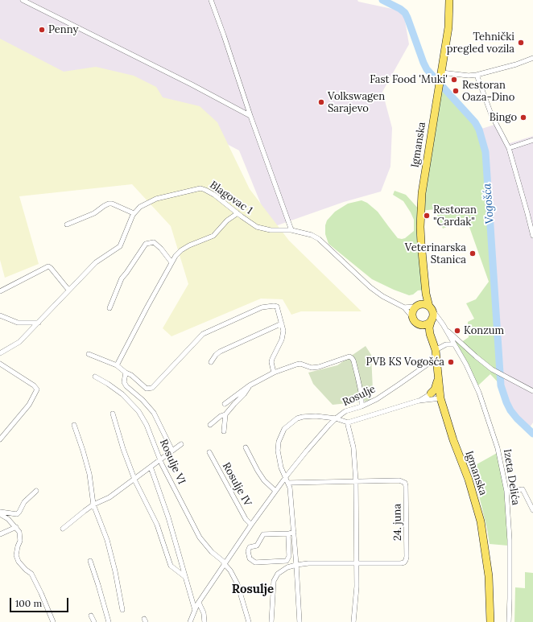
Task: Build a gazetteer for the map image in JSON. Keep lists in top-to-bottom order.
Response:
{
  "streets": {
    "main road": ["Igmanska"],
    "street": [
      "Blagovac 1",
      "Rosulje",
      "Rosulje VI",
      "Izeta Delića",
      "Rosulje IV",
      "24. juna"
    ]
  },
  "crossings": [
    ["Igmanska", "Rosulje"],
    ["Igmanska", "Izeta Delića"],
    ["Rosulje", "Rosulje VI"],
    ["Rosulje", "Izeta Delića"],
    ["Rosulje", "Rosulje IV"]
  ],
  "districts": ["Rosulje"],
  "water": ["Vogošća"],
  "places": [
    "Penny",
    "Tehnički pregled vozila",
    "Fast Food 'Muki'",
    "Restoran Oaza-Dino",
    "Volkswagen Sarajevo",
    "Bingo",
    "Restoran \"Cardak\"",
    "Veterinarska Stanica",
    "Konzum",
    "PVB KS Vogošća"
  ],
  "scale_bar": "100 m"
}
